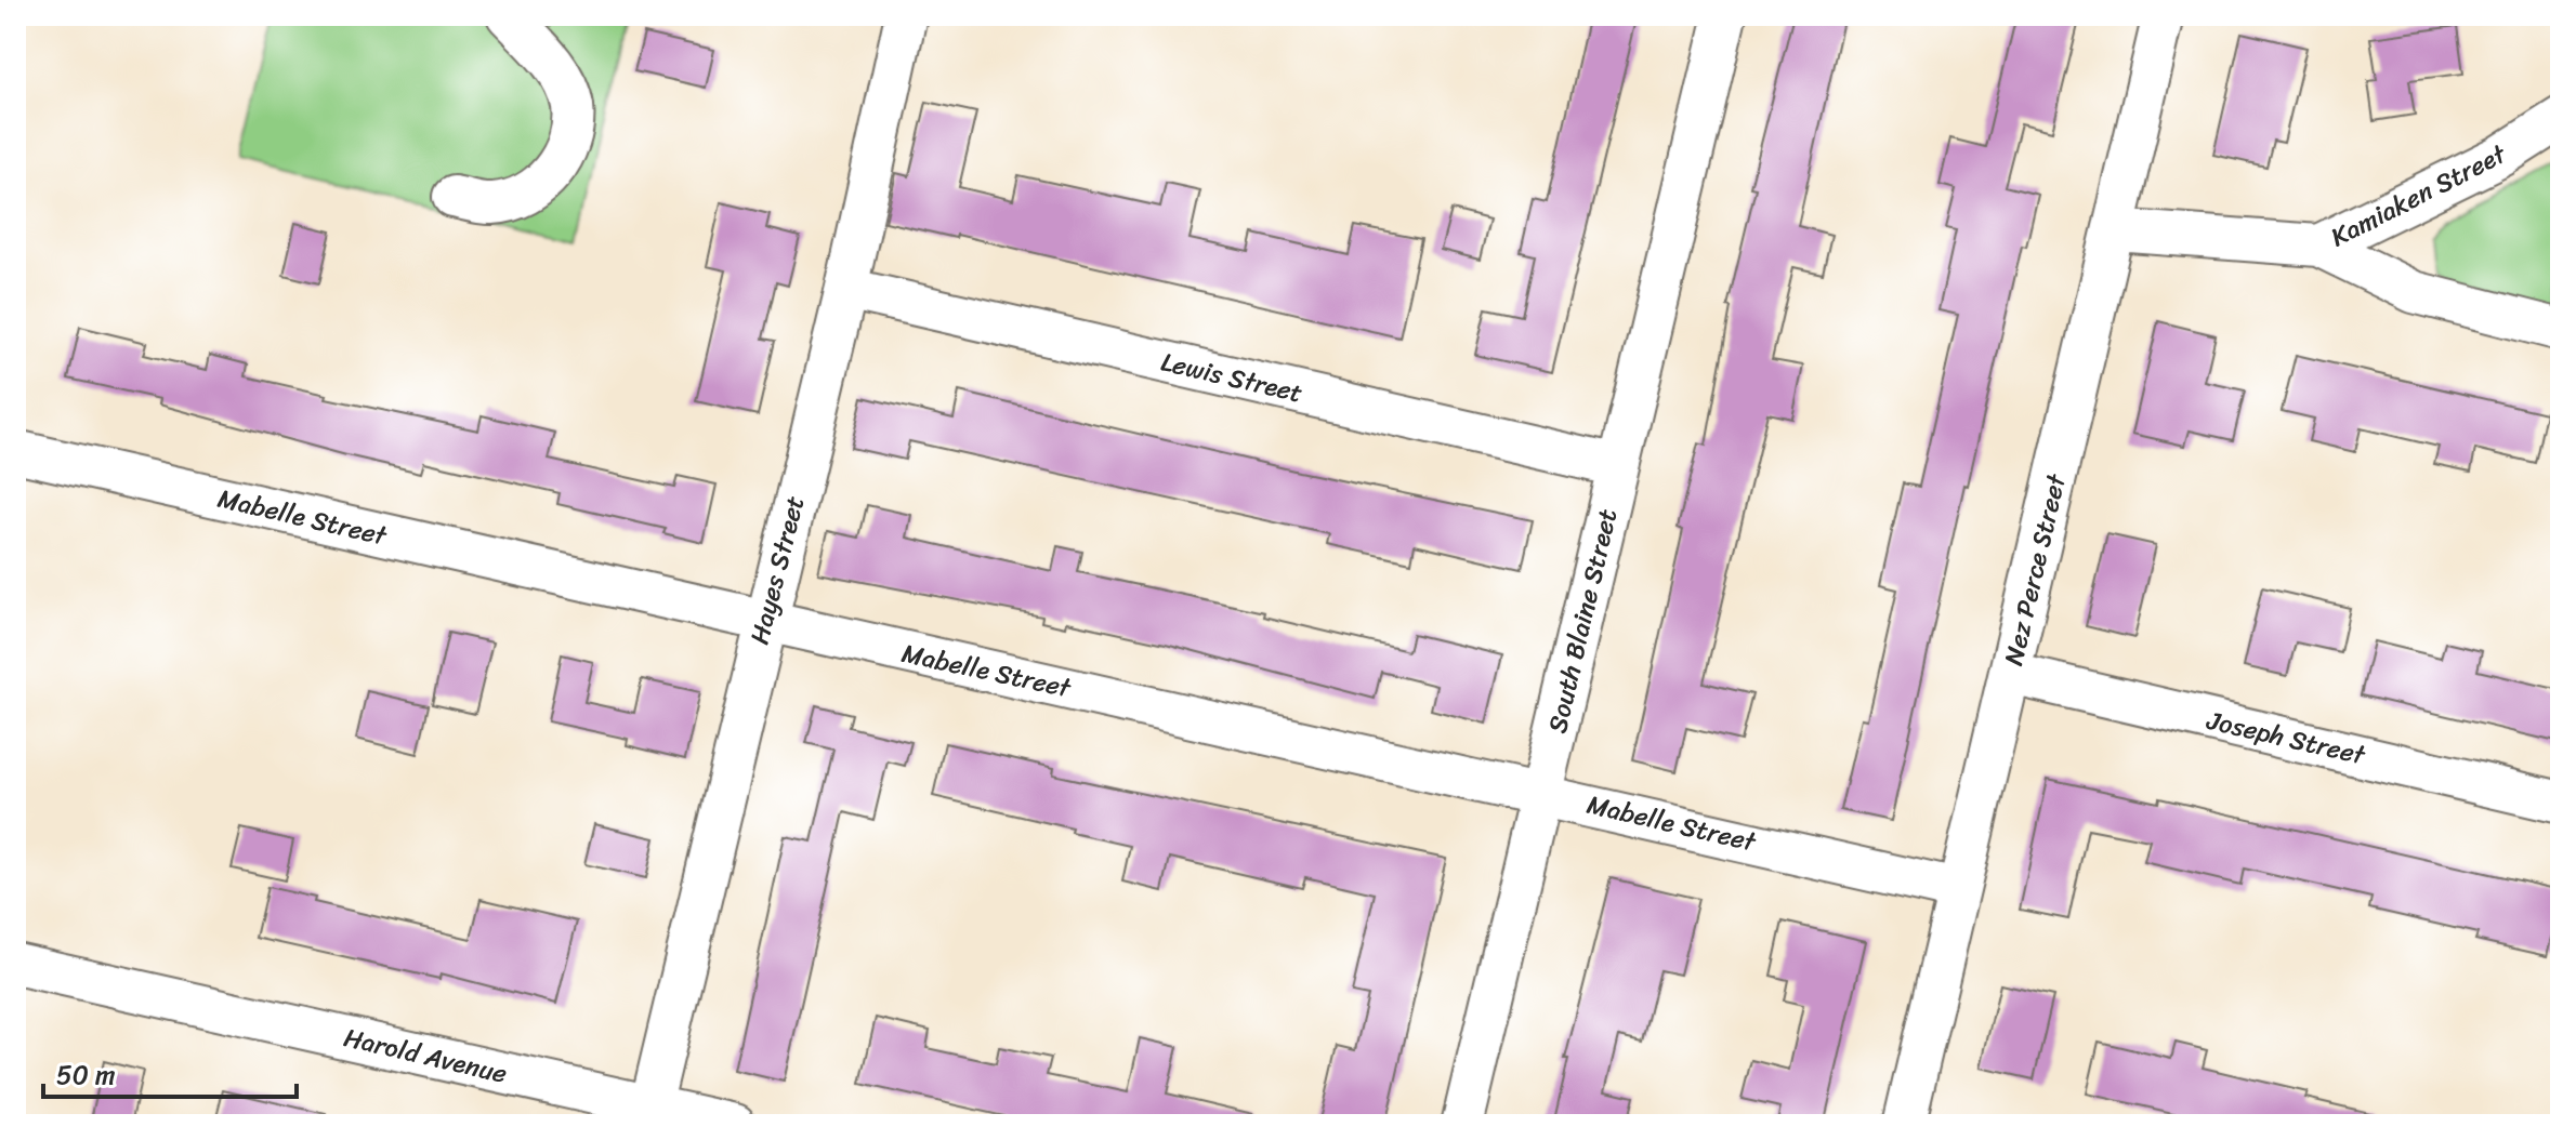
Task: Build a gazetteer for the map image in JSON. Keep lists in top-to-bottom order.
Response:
{
  "streets": {
    "street": [
      "Kamiaken Street",
      "Lewis Street",
      "Mabelle Street",
      "Hayes Street",
      "Nez Perce Street",
      "South Blaine Street",
      "Joseph Street",
      "Harold Avenue"
    ]
  },
  "crossings": [
    ["Kamiaken Street", "Nez Perce Street"],
    ["Lewis Street", "Hayes Street"],
    ["Lewis Street", "South Blaine Street"],
    ["Mabelle Street", "Hayes Street"],
    ["Mabelle Street", "Nez Perce Street"],
    ["Mabelle Street", "South Blaine Street"],
    ["Hayes Street", "Harold Avenue"],
    ["Nez Perce Street", "Joseph Street"]
  ],
  "scale_bar": "50 m"
}
